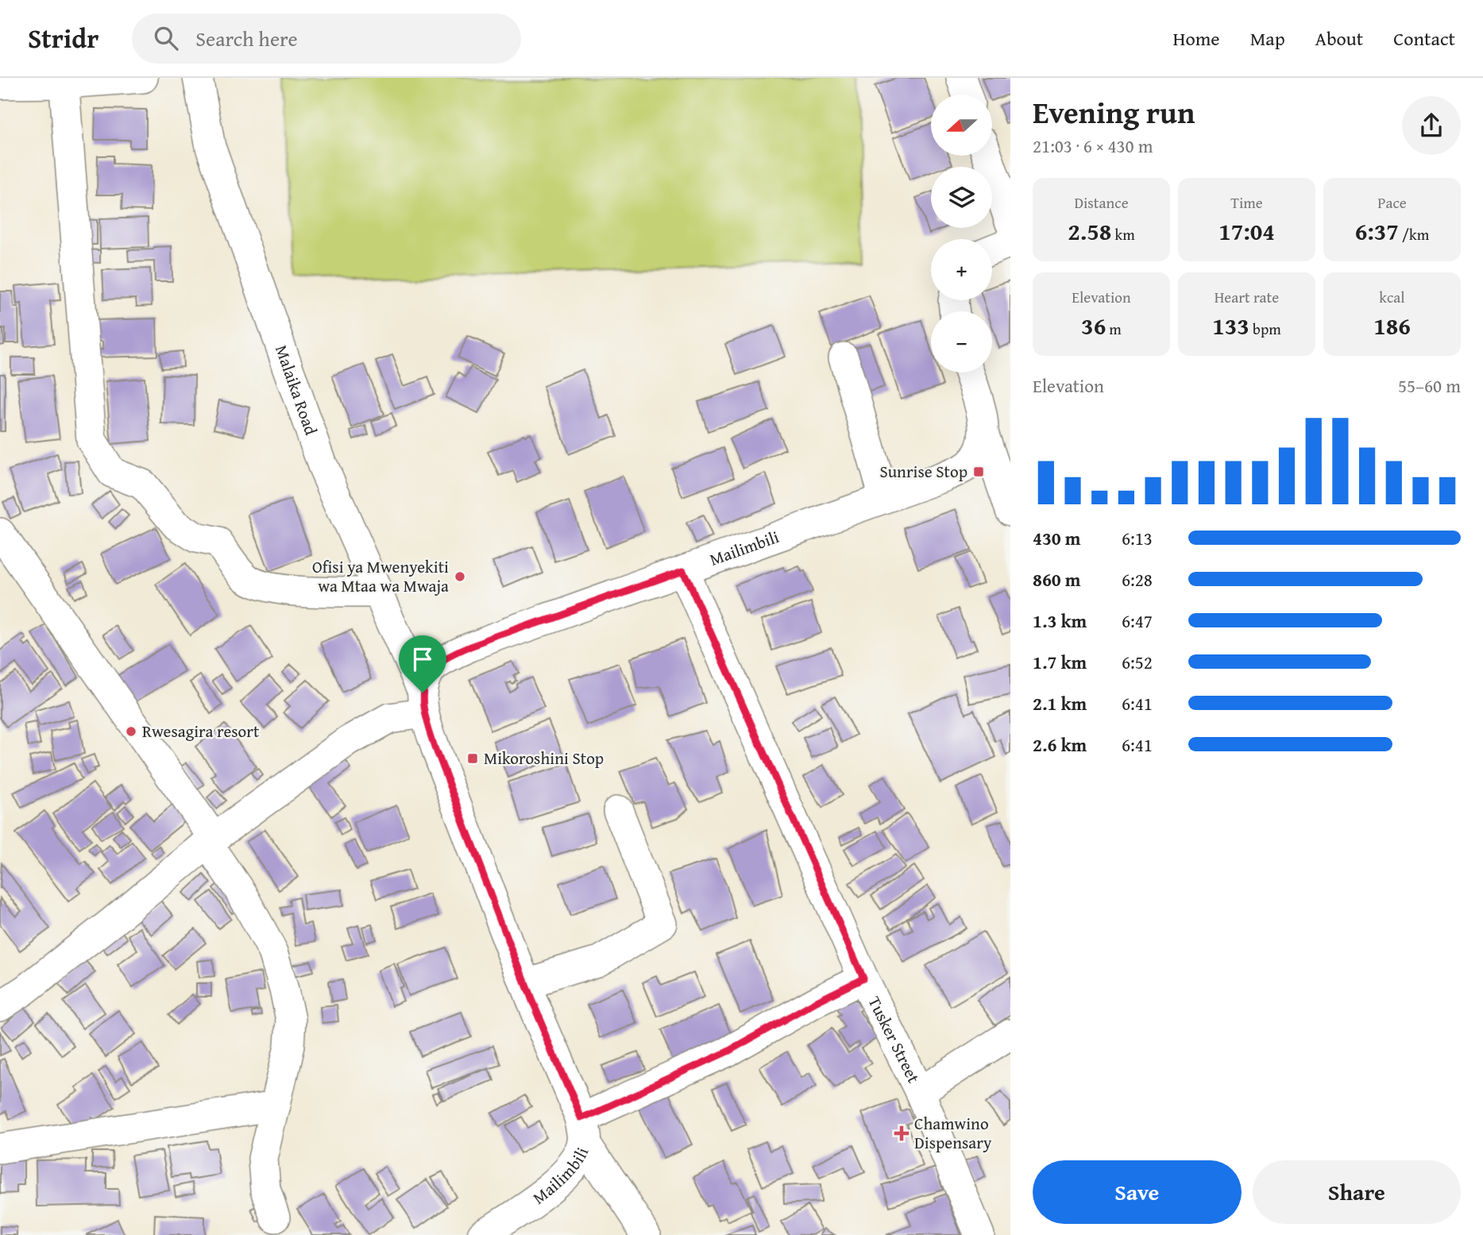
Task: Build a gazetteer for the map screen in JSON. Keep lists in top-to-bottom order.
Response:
{
  "streets": {
    "street": ["Malaika Road", "Mailimbili", "Tusker Street"]
  },
  "crossings": [
    ["Malaika Road", "Mailimbili"],
    ["Mailimbili", "Tusker Street"]
  ],
  "places": {
    "transit": ["Sunrise Stop", "Mikoroshini Stop"],
    "other": ["Ofisi ya Mwenyekiti wa Mtaa wa Mwaja", "Rwesagira resort"],
    "health": ["Chamwino Dispensary"]
  },
  "north": "left",
  "page": {
    "header": "Stridr",
    "search": "Search here",
    "nav": [
      "Home",
      "Map",
      "About",
      "Contact"
    ],
    "heading": ["Evening run", "21:03 · 6 × 430 m"],
    "map_buttons": ["+", "−"],
    "stats": [
      ["Distance", "2.58 km"],
      ["Time", "17:04"],
      ["Pace", "6:37 /km"],
      ["Elevation", "36 m"],
      ["Heart rate", "133 bpm"],
      ["kcal", "186"]
    ],
    "chart": ["Elevation", "55–60 m"],
    "list": [
      {
        "name": "430 m",
        "note": "6:13"
      },
      {
        "name": "860 m",
        "note": "6:28"
      },
      {
        "name": "1.3 km",
        "note": "6:47"
      },
      {
        "name": "1.7 km",
        "note": "6:52"
      },
      {
        "name": "2.1 km",
        "note": "6:41"
      },
      {
        "name": "2.6 km",
        "note": "6:41"
      }
    ],
    "buttons": ["Save", "Share"]
  }
}
